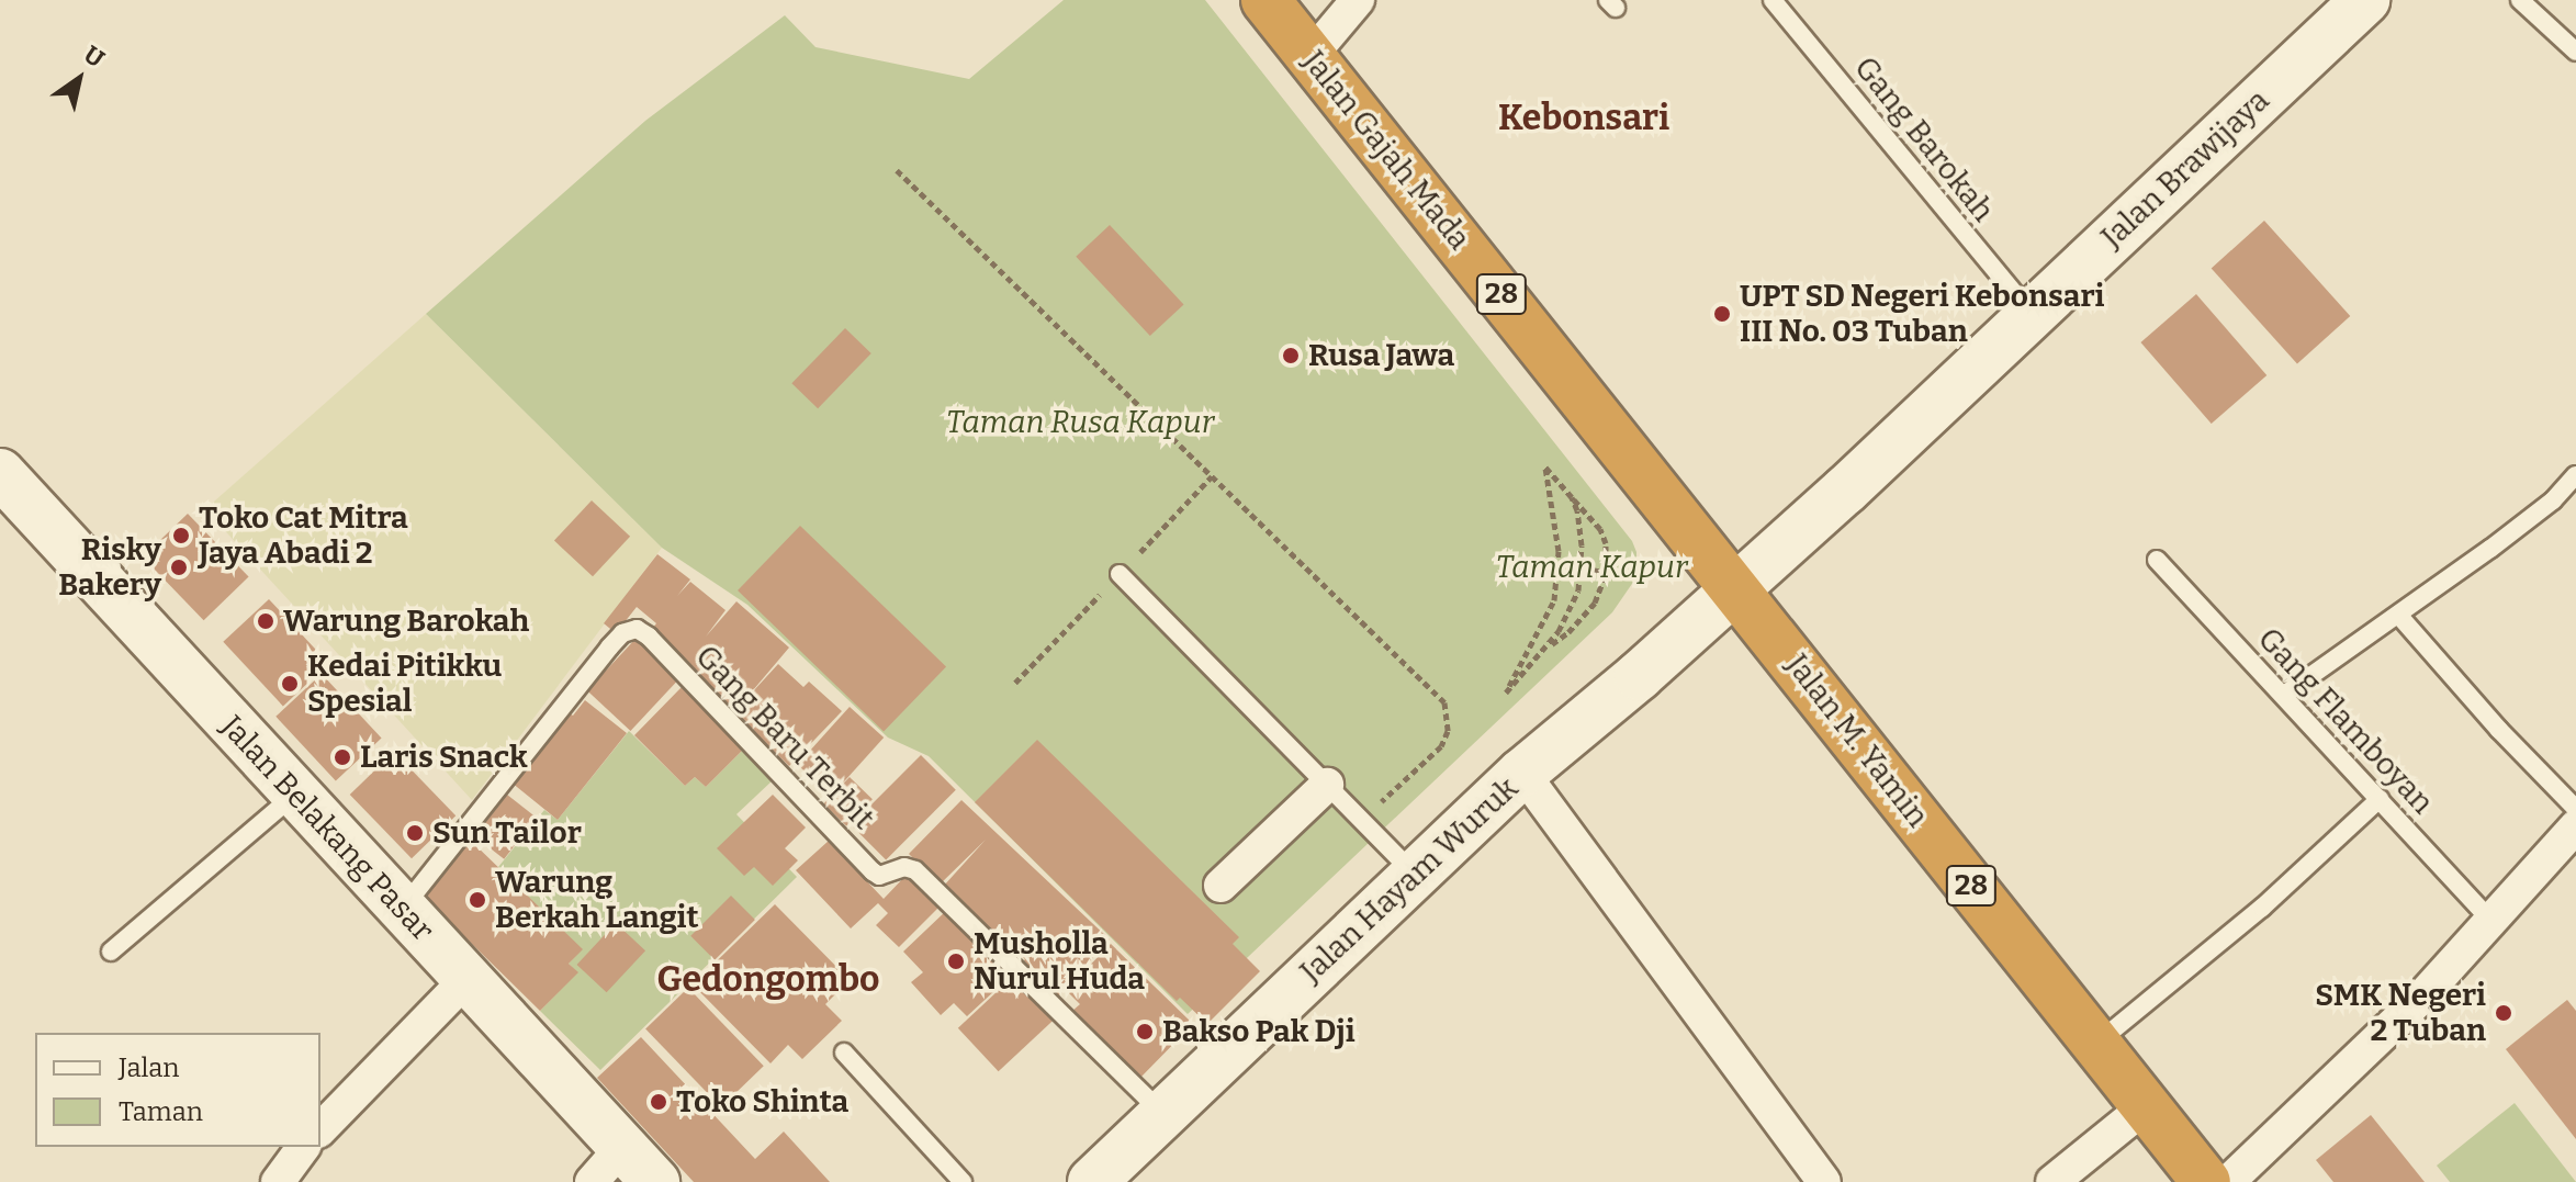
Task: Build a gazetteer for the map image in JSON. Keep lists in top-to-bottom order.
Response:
{
  "streets": {
    "highway": ["Jalan Gajah Mada", "28", "Jalan M. Yamin"],
    "main road": ["Jalan Brawijaya", "Jalan Belakang Pasar", "Jalan Hayam Wuruk"],
    "lane": ["Gang Barokah", "Gang Flamboyan", "Gang Baru Terbit"]
  },
  "crossings": [
    ["Gang Barokah", "Jalan Brawijaya"],
    ["Jalan Gajah Mada", "Jalan Brawijaya"],
    ["Jalan Gajah Mada", "Jalan M. Yamin"],
    ["Jalan Gajah Mada", "Jalan Hayam Wuruk"],
    ["Jalan Brawijaya", "Jalan M. Yamin"],
    ["Jalan Brawijaya", "Jalan Hayam Wuruk"],
    ["Gang Baru Terbit", "Jalan Belakang Pasar"],
    ["Gang Baru Terbit", "Jalan Hayam Wuruk"],
    ["Jalan M. Yamin", "Jalan Hayam Wuruk"]
  ],
  "districts": ["Kebonsari", "Gedongombo"],
  "parks": ["Taman Rusa Kapur", "Taman Kapur"],
  "places": [
    "UPT SD Negeri Kebonsari III No. 03 Tuban",
    "Rusa Jawa",
    "Toko Cat Mitra Jaya Abadi 2",
    "Risky Bakery",
    "Warung Barokah",
    "Kedai Pitikku Spesial",
    "Laris Snack",
    "Sun Tailor",
    "Warung Berkah Langit",
    "Musholla Nurul Huda",
    "SMK Negeri 2 Tuban",
    "Bakso Pak Dji",
    "Toko Shinta"
  ],
  "legend": ["Jalan", "Taman"],
  "north": "top right"
}
